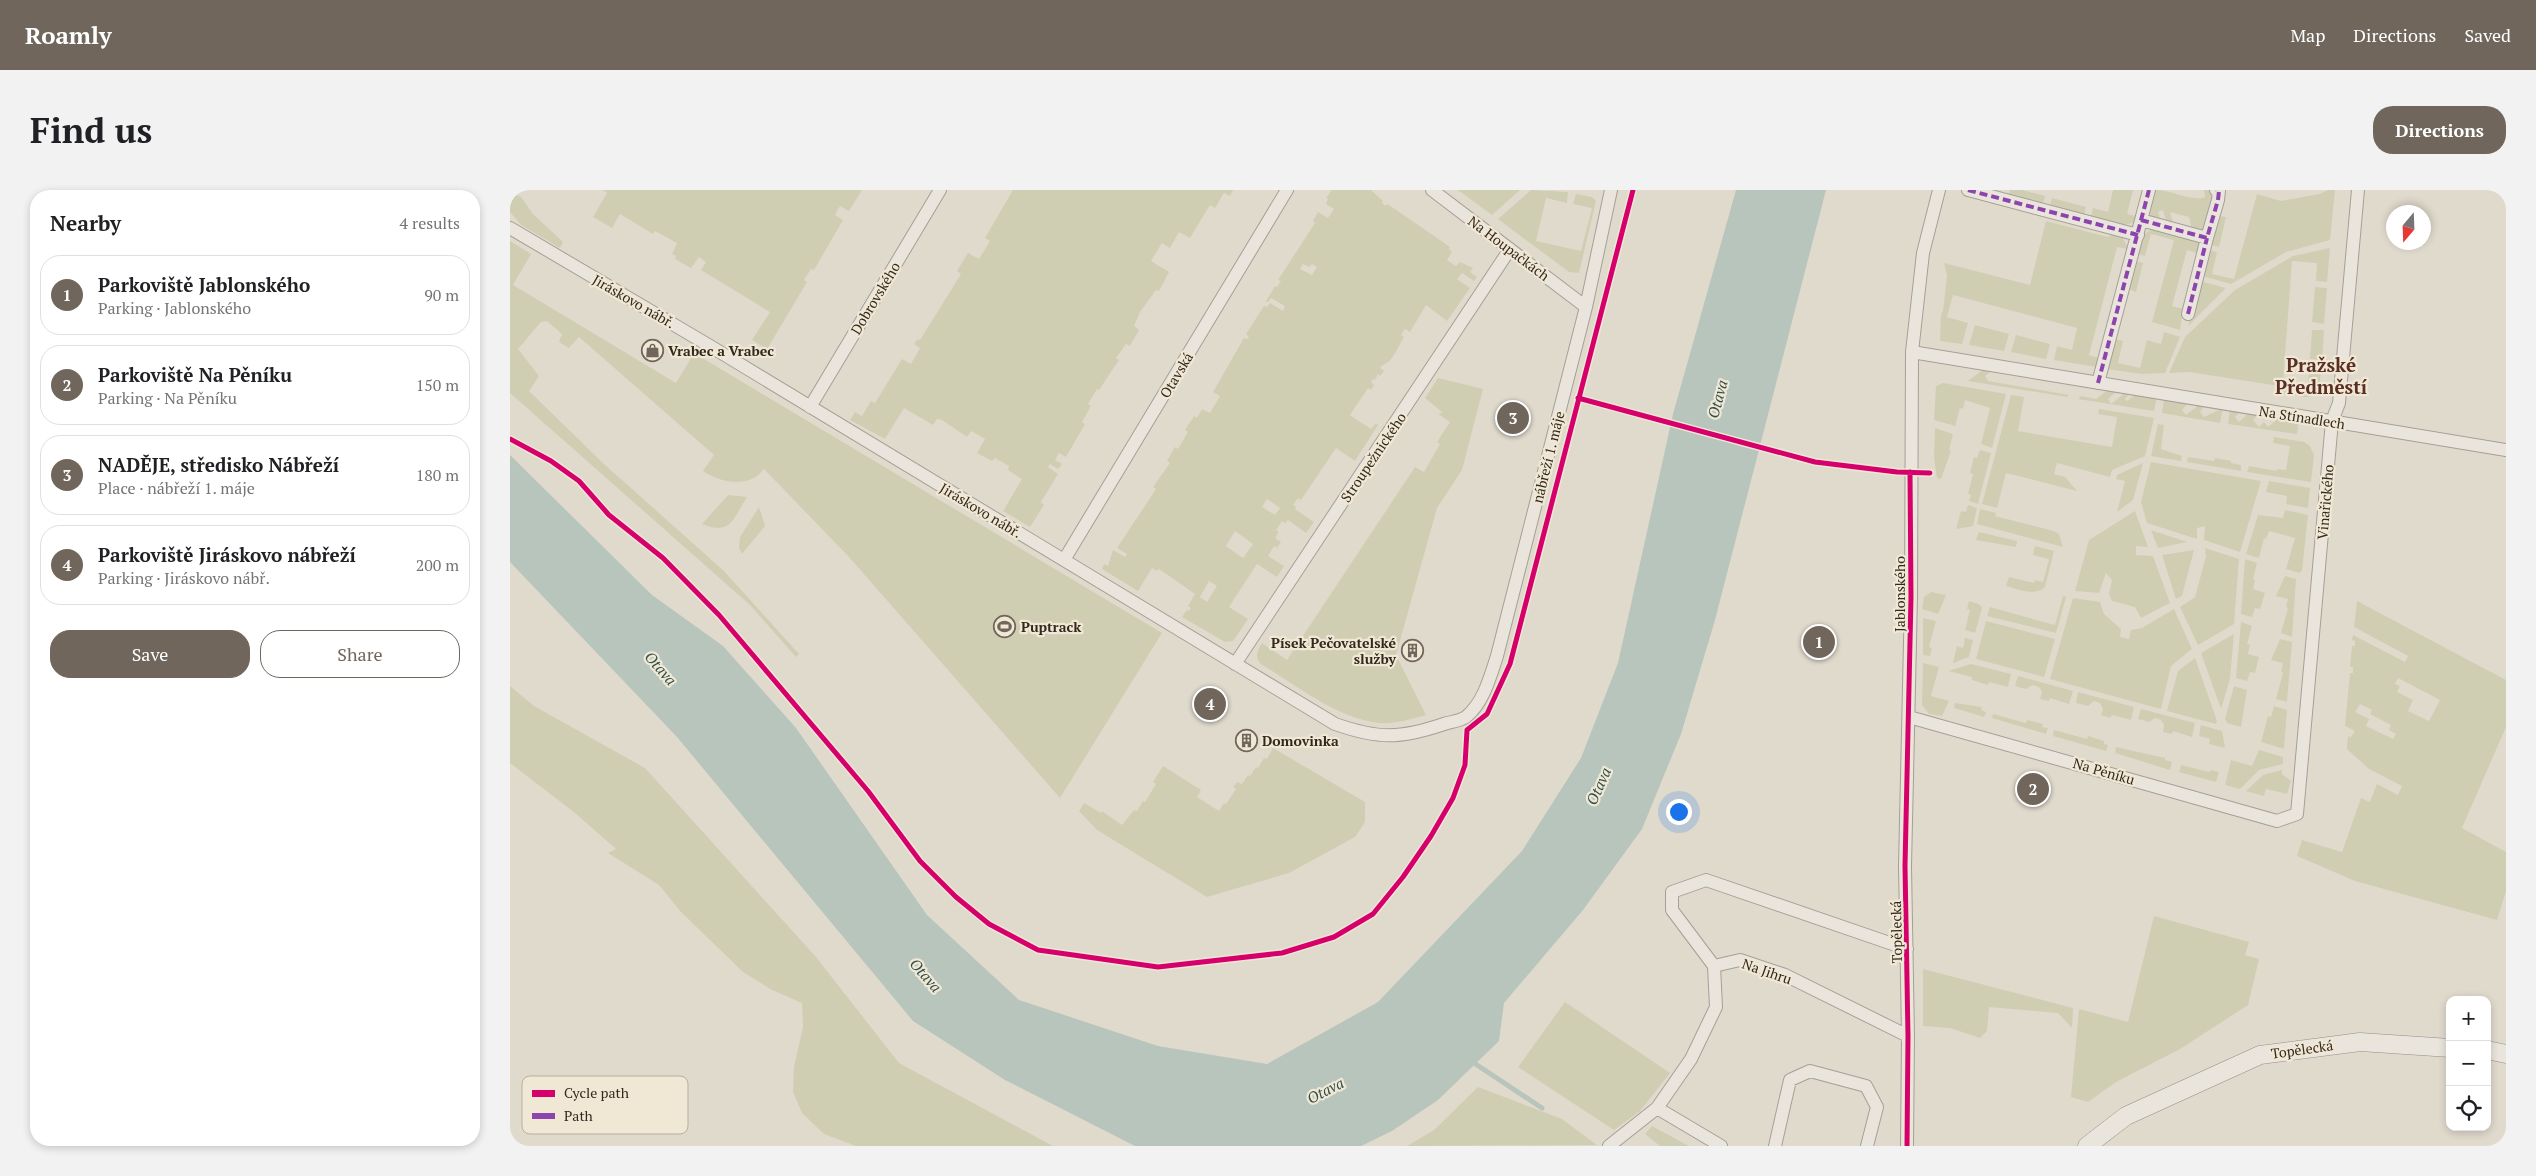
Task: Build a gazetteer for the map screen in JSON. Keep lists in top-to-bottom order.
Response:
{
  "streets": {
    "street": [
      "Na Houpačkách",
      "Dobrovského",
      "Jiráskovo nábř.",
      "Otavská",
      "Na Stínadlech",
      "Stroupežnického",
      "nábřeží 1. máje",
      "Vinařického",
      "Jablonského",
      "Na Pěníku",
      "Topělecká",
      "Na Jihru"
    ]
  },
  "crossings": [
    ["Na Houpačkách", "Stroupežnického"],
    ["Na Houpačkách", "nábřeží 1. máje"],
    ["Dobrovského", "Jiráskovo nábř."],
    ["Jiráskovo nábř.", "Otavská"],
    ["Jiráskovo nábř.", "Stroupežnického"],
    ["Jiráskovo nábř.", "nábřeží 1. máje"],
    ["Na Stínadlech", "Vinařického"],
    ["Na Stínadlech", "Jablonského"],
    ["Vinařického", "Na Pěníku"],
    ["Jablonského", "Na Pěníku"],
    ["Jablonského", "Topělecká"],
    ["Na Pěníku", "Topělecká"],
    ["Topělecká", "Na Jihru"]
  ],
  "districts": ["Pražské Předměstí"],
  "water": ["Otava"],
  "places": {
    "shop": ["Vrabec a Vrabec"],
    "sports": ["Puptrack"],
    "building": ["Písek Pečovatelské služby", "Domovinka"]
  },
  "legend": ["Cycle path", "Path"],
  "north": "bottom",
  "page": {
    "header": "Roamly",
    "nav": ["Map", "Directions", "Saved"],
    "buttons": [
      "Directions",
      ["Save", "Share"]
    ],
    "title": "Find us",
    "heading": ["Nearby", "4 results"],
    "list": [
      {
        "mark": "1",
        "name": "Parkoviště Jablonského",
        "note": "Parking · Jablonského",
        "value": "90 m"
      },
      {
        "mark": "2",
        "name": "Parkoviště Na Pěníku",
        "note": "Parking · Na Pěníku",
        "value": "150 m"
      },
      {
        "mark": "3",
        "name": "NADĚJE, středisko Nábřeží",
        "note": "Place · nábřeží 1. máje",
        "value": "180 m"
      },
      {
        "mark": "4",
        "name": "Parkoviště Jiráskovo nábřeží",
        "note": "Parking · Jiráskovo nábř.",
        "value": "200 m"
      }
    ],
    "pins": [
      "3",
      "1",
      "4",
      "2"
    ],
    "map_buttons": ["+", "−"]
  }
}
